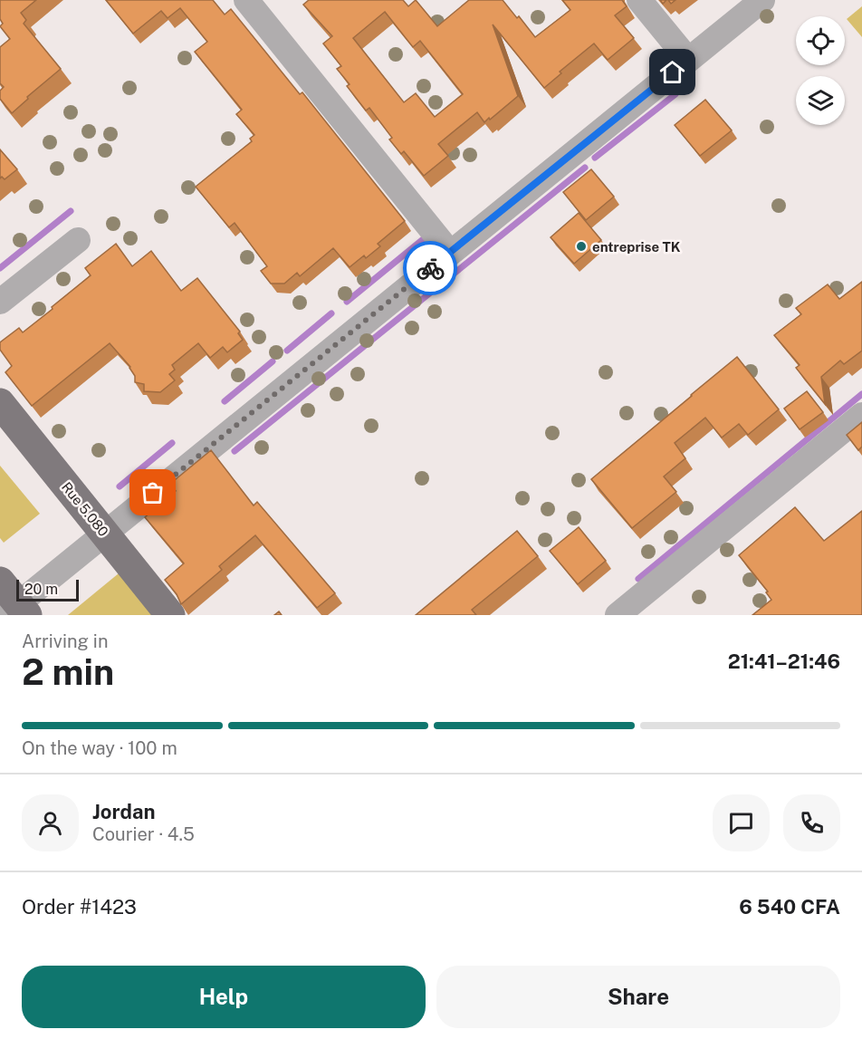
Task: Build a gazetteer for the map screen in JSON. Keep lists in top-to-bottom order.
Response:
{
  "streets": {
    "main road": ["Rue 5.080"]
  },
  "places": ["entreprise TK"],
  "scale_bar": "20 m",
  "page": {
    "scale": "20 m",
    "heading": ["2 min", "Arriving in", "21:41–21:46"],
    "panel": [
      "Jordan",
      "Courier · 4.5",
      "Order #1423",
      "6 540 CFA"
    ],
    "bar": "On the way · 100 m",
    "buttons": ["Help", "Share"]
  }
}
